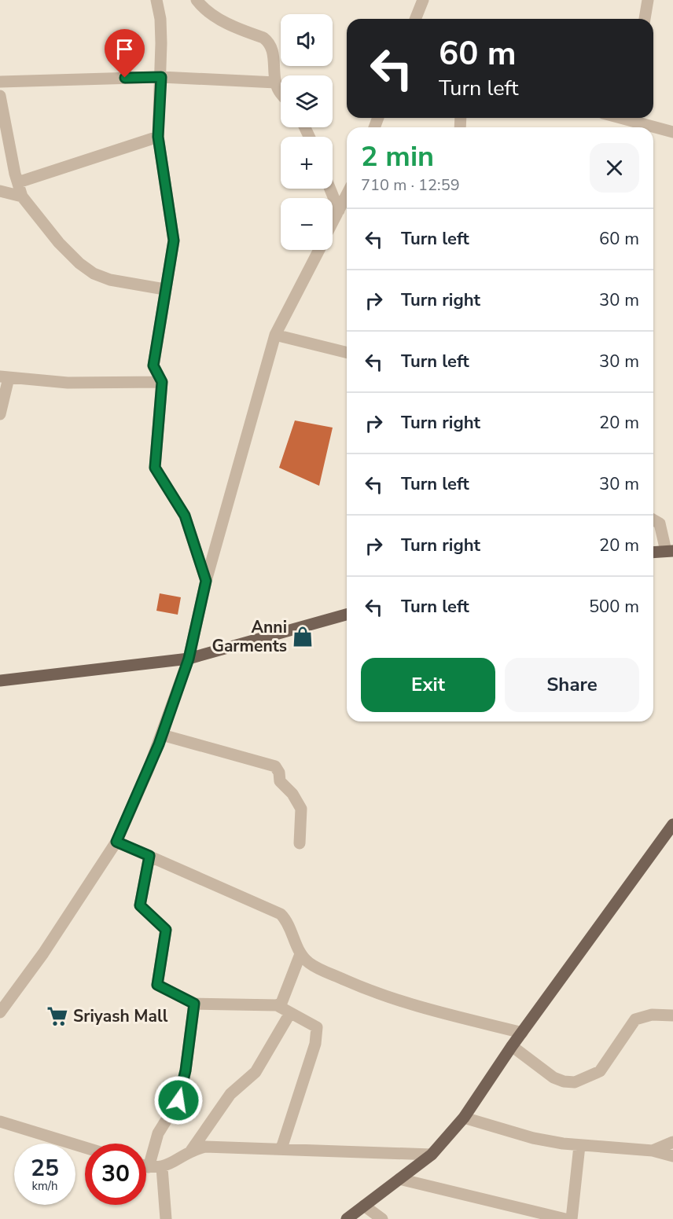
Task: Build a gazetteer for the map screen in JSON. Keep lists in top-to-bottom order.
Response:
{
  "places": {
    "shop": ["Anni Garments"],
    "supermarket": ["Sriyash Mall"]
  },
  "page": {
    "map_buttons": ["+", "−"],
    "turn": ["60 m", "Turn left"],
    "heading": ["2 min", "710 m · 12:59"],
    "list": [
      {
        "name": "Turn left",
        "value": "60 m"
      },
      {
        "name": "Turn right",
        "value": "30 m"
      },
      {
        "name": "Turn left",
        "value": "30 m"
      },
      {
        "name": "Turn right",
        "value": "20 m"
      },
      {
        "name": "Turn left",
        "value": "30 m"
      },
      {
        "name": "Turn right",
        "value": "20 m"
      },
      {
        "name": "Turn left",
        "value": "500 m"
      }
    ],
    "buttons": ["Exit", "Share"],
    "speed": "25 km/h",
    "limit": "30"
  }
}
